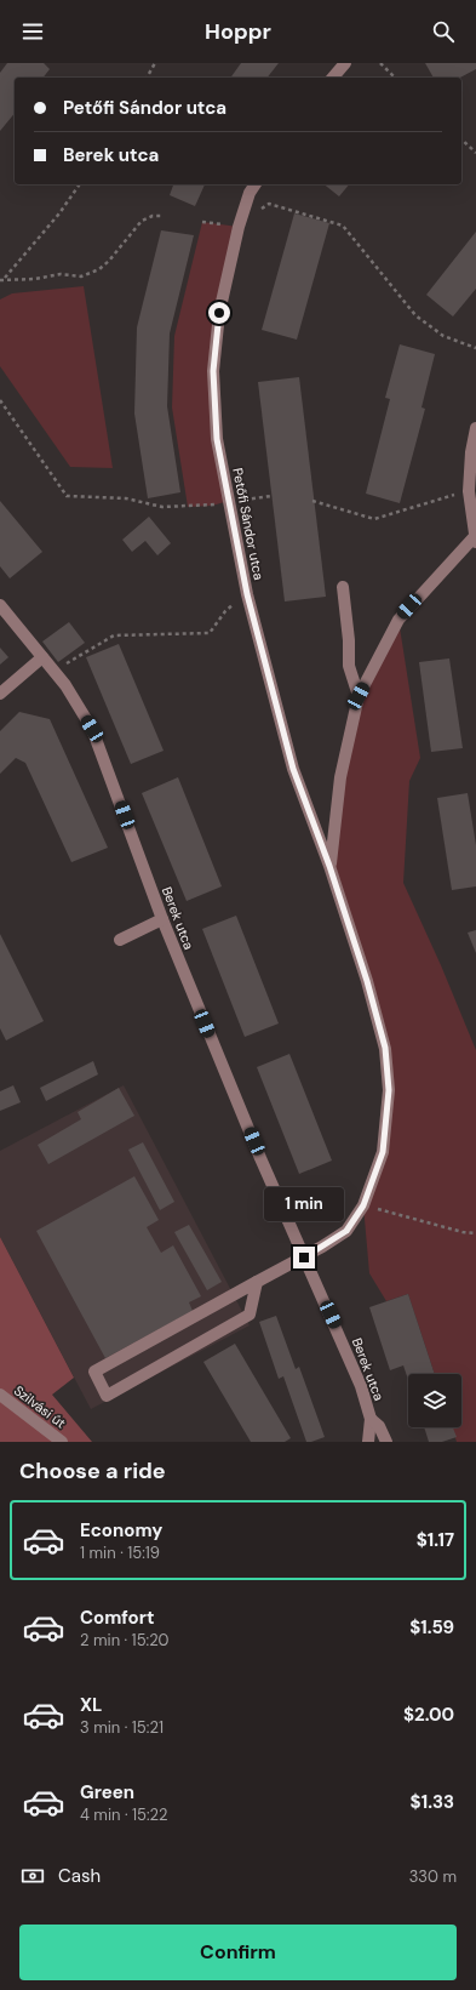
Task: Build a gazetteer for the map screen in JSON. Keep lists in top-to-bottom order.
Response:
{
  "streets": {
    "street": ["Petőfi Sándor utca", "Berek utca", "Szilvási út"]
  },
  "page": {
    "header": "Hoppr",
    "banner": ["Petőfi Sándor utca", "Berek utca"],
    "bubble": "1 min",
    "heading": "Choose a ride",
    "list": [
      {
        "name": "Economy",
        "note": "1 min · 15:19",
        "value": "$1.17"
      },
      {
        "name": "Comfort",
        "note": "2 min · 15:20",
        "value": "$1.59"
      },
      {
        "name": "XL",
        "note": "3 min · 15:21",
        "value": "$2.00"
      },
      {
        "name": "Green",
        "note": "4 min · 15:22",
        "value": "$1.33"
      }
    ],
    "pay": ["Cash", "330 m"],
    "buttons": "Confirm"
  }
}
